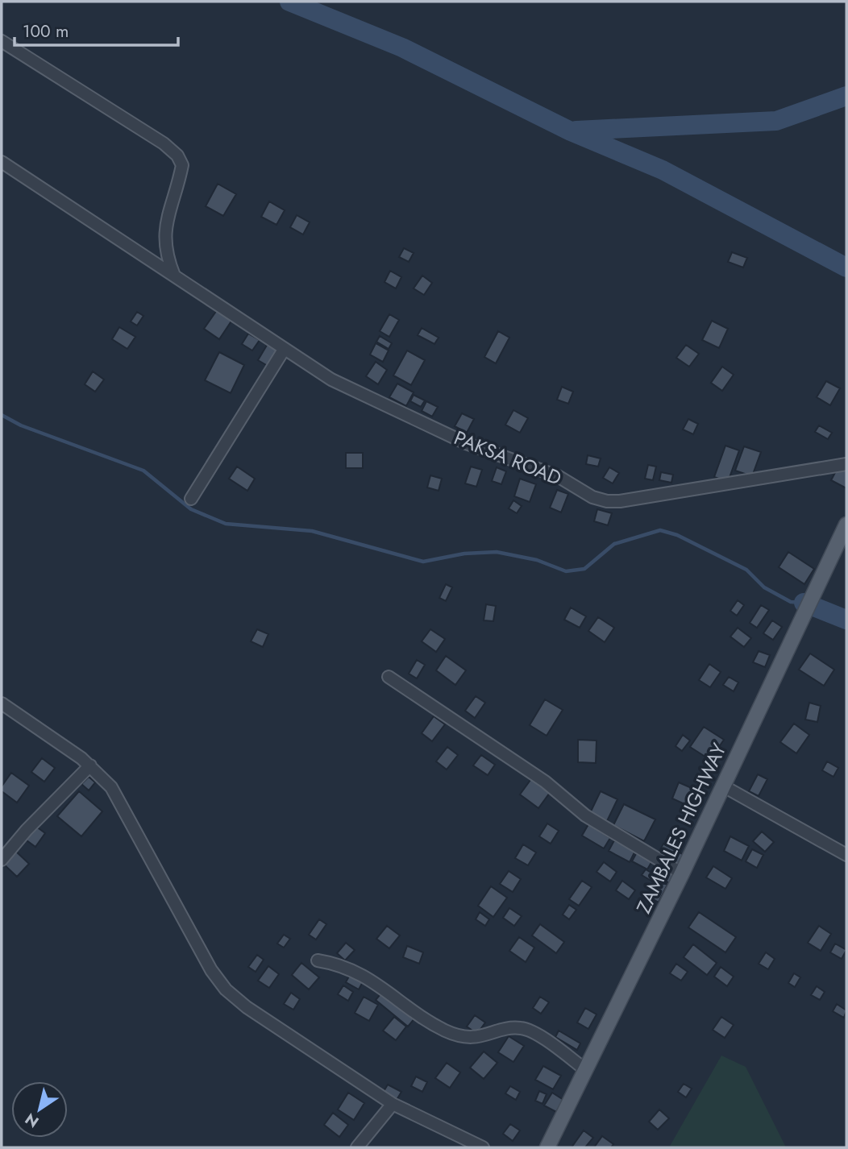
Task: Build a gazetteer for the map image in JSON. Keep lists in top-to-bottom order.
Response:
{
  "streets": {
    "main road": ["ZAMBALES HIGHWAY"],
    "street": ["PAKSA ROAD"]
  },
  "scale_bar": "100 m",
  "north": "bottom left"
}
